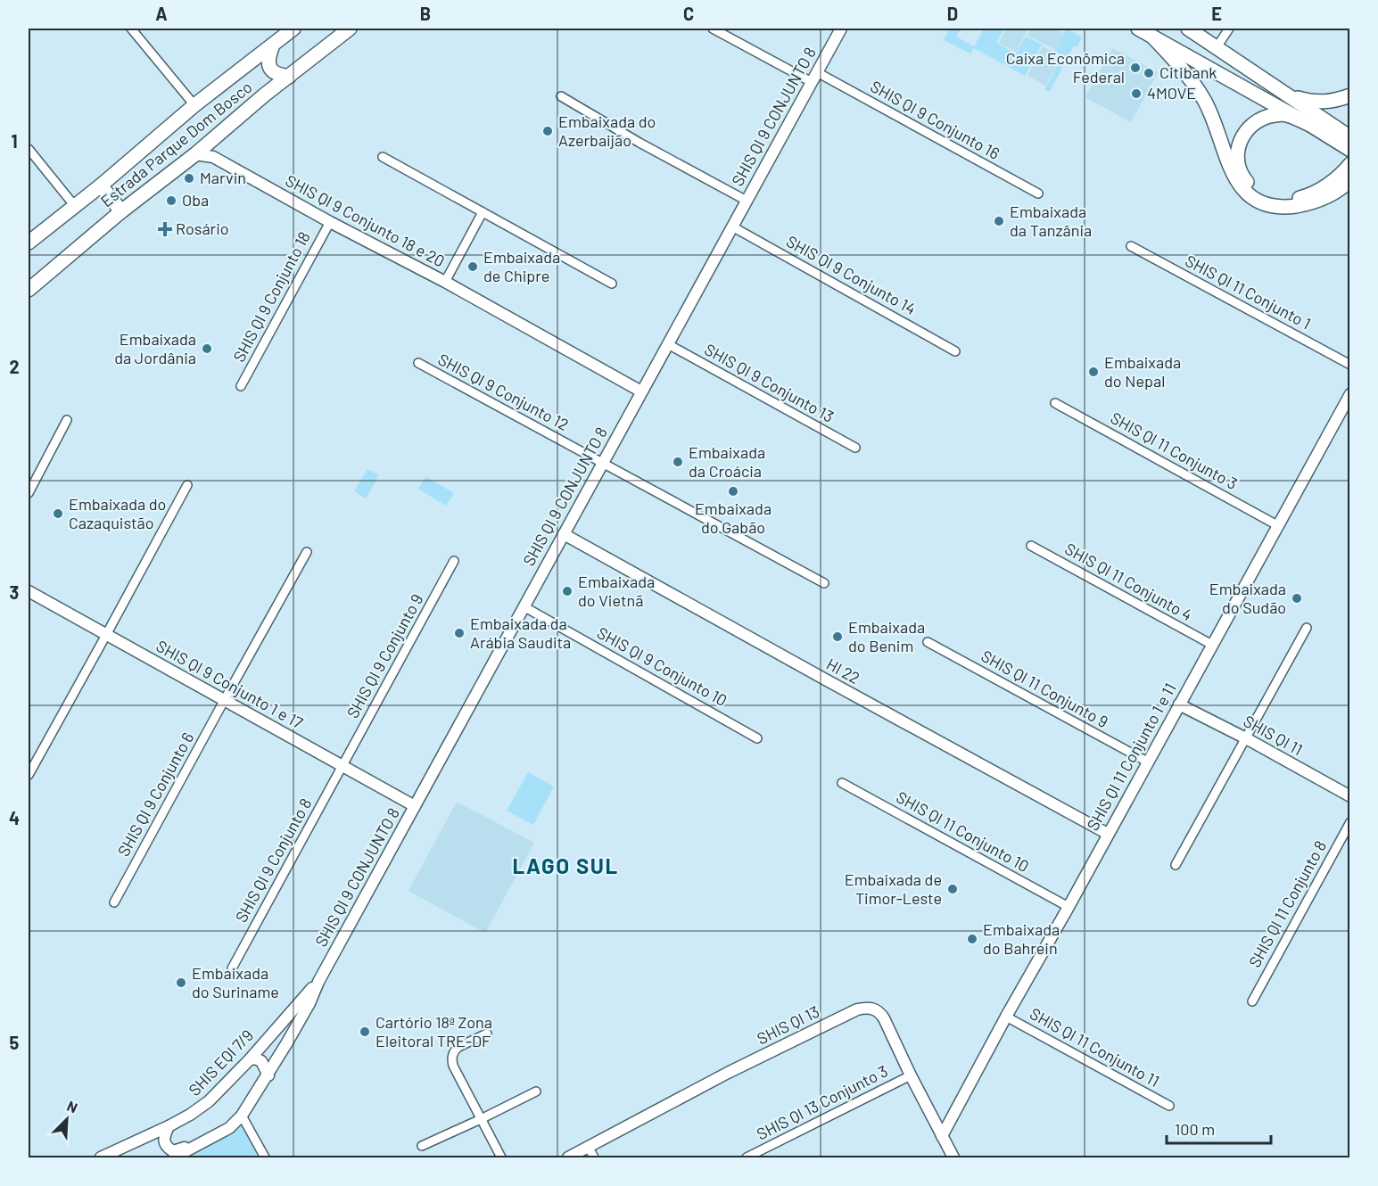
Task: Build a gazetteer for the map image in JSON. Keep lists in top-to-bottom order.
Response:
{
  "streets": {
    "main road": ["Estrada Parque Dom Bosco"],
    "street": [
      "SHIS QI 9 CONJUNTO 8",
      "SHIS QI 9 Conjunto 16",
      "SHIS QI 9 Conjunto 18 e 20",
      "SHIS QI 9 Conjunto 14",
      "SHIS QI 11 Conjunto 1",
      "SHIS QI 9 Conjunto 18",
      "SHIS QI 9 Conjunto 13",
      "SHIS QI 9 Conjunto 12",
      "SHIS QI 11 Conjunto 3",
      "SHIS QI 11 Conjunto 4",
      "SHIS QI 9 Conjunto 9",
      "SHIS QI 9 Conjunto 10",
      "HI 22",
      "SHIS QI 9 Conjunto 1 e 17",
      "SHIS QI 11 Conjunto 9",
      "SHIS QI 11",
      "SHIS QI 11 Conjunto 1 e 11",
      "SHIS QI 9 Conjunto 6",
      "SHIS QI 11 Conjunto 10",
      "SHIS QI 9 Conjunto 8",
      "SHIS QI 11 Conjunto 8",
      "SHIS QI 13",
      "SHIS QI 11 Conjunto 11",
      "SHIS EQI 7/9",
      "SHIS QI 13 Conjunto 3"
    ]
  },
  "crossings": [
    ["SHIS QI 9 CONJUNTO 8", "SHIS QI 9 Conjunto 16"],
    ["SHIS QI 9 CONJUNTO 8", "SHIS QI 9 Conjunto 18 e 20"],
    ["SHIS QI 9 CONJUNTO 8", "SHIS QI 9 Conjunto 14"],
    ["SHIS QI 9 CONJUNTO 8", "SHIS QI 9 Conjunto 13"],
    ["SHIS QI 9 CONJUNTO 8", "SHIS QI 9 Conjunto 12"],
    ["SHIS QI 9 CONJUNTO 8", "SHIS QI 9 Conjunto 10"],
    ["SHIS QI 9 CONJUNTO 8", "HI 22"],
    ["SHIS QI 9 CONJUNTO 8", "SHIS QI 9 Conjunto 1 e 17"],
    ["SHIS QI 9 CONJUNTO 8", "SHIS EQI 7/9"],
    ["Estrada Parque Dom Bosco", "SHIS QI 9 Conjunto 18 e 20"],
    ["SHIS QI 9 Conjunto 18 e 20", "SHIS QI 9 Conjunto 18"],
    ["SHIS QI 11 Conjunto 3", "SHIS QI 11 Conjunto 1 e 11"],
    ["SHIS QI 11 Conjunto 4", "SHIS QI 11 Conjunto 1 e 11"],
    ["SHIS QI 9 Conjunto 9", "SHIS QI 9 Conjunto 1 e 17"],
    ["SHIS QI 9 Conjunto 9", "SHIS QI 9 Conjunto 8"],
    ["HI 22", "SHIS QI 11 Conjunto 1 e 11"],
    ["SHIS QI 9 Conjunto 1 e 17", "SHIS QI 9 Conjunto 6"],
    ["SHIS QI 9 Conjunto 1 e 17", "SHIS QI 9 Conjunto 8"],
    ["SHIS QI 11 Conjunto 9", "SHIS QI 11 Conjunto 1 e 11"],
    ["SHIS QI 11", "SHIS QI 11 Conjunto 1 e 11"],
    ["SHIS QI 11 Conjunto 1 e 11", "SHIS QI 11 Conjunto 10"],
    ["SHIS QI 11 Conjunto 1 e 11", "SHIS QI 13"],
    ["SHIS QI 11 Conjunto 1 e 11", "SHIS QI 11 Conjunto 11"],
    ["SHIS QI 13", "SHIS QI 13 Conjunto 3"]
  ],
  "districts": ["LAGO SUL"],
  "places": {
    "other": [
      "Caixa Econômica Federal",
      "Citibank",
      "4MOVE",
      "Embaixada do Azerbaijão",
      "Marvin",
      "Oba",
      "Embaixada da Tanzânia",
      "Embaixada de Chipre",
      "Embaixada da Jordânia",
      "Embaixada do Nepal",
      "Embaixada da Croácia",
      "Embaixada do Gabão",
      "Embaixada do Cazaquistão",
      "Embaixada do Vietnã",
      "Embaixada do Sudão",
      "Embaixada da Arábia Saudita",
      "Embaixada do Benim",
      "Embaixada de Timor-Leste",
      "Embaixada do Bahrein",
      "Embaixada do Suriname",
      "Cartório 18ª Zona Eleitoral TRE-DF"
    ],
    "health": ["Rosário"]
  },
  "scale_bar": "100 m",
  "north": "top right",
  "grid": {
    "columns": [
      "A",
      "B",
      "C",
      "D",
      "E"
    ],
    "rows": [
      "1",
      "2",
      "3",
      "4",
      "5"
    ]
  }
}
